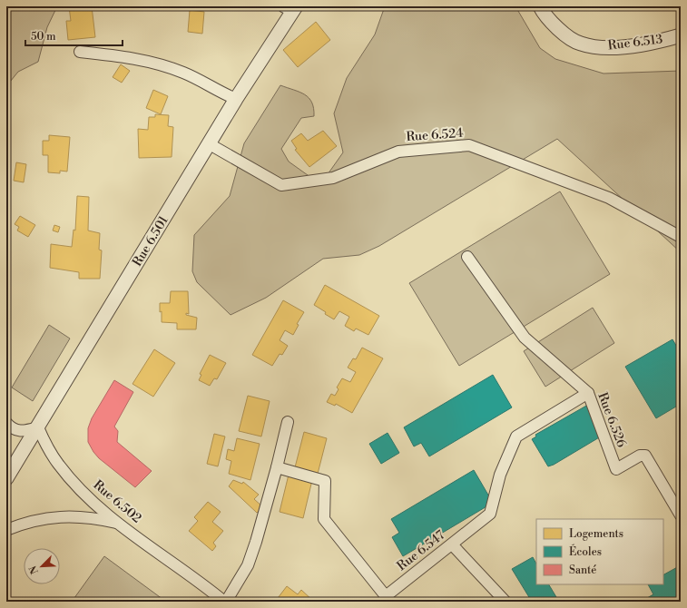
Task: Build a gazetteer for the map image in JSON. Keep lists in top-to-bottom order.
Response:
{
  "streets": {
    "street": [
      "Rue 6.513",
      "Rue 6.524",
      "Rue 6.501",
      "Rue 6.526",
      "Rue 6.502",
      "Rue 6.547"
    ]
  },
  "crossings": [
    ["Rue 6.524", "Rue 6.501"],
    ["Rue 6.501", "Rue 6.502"],
    ["Rue 6.526", "Rue 6.547"]
  ],
  "legend": ["Logements", "Écoles", "Santé"],
  "scale_bar": "50 m",
  "north": "bottom left"
}
